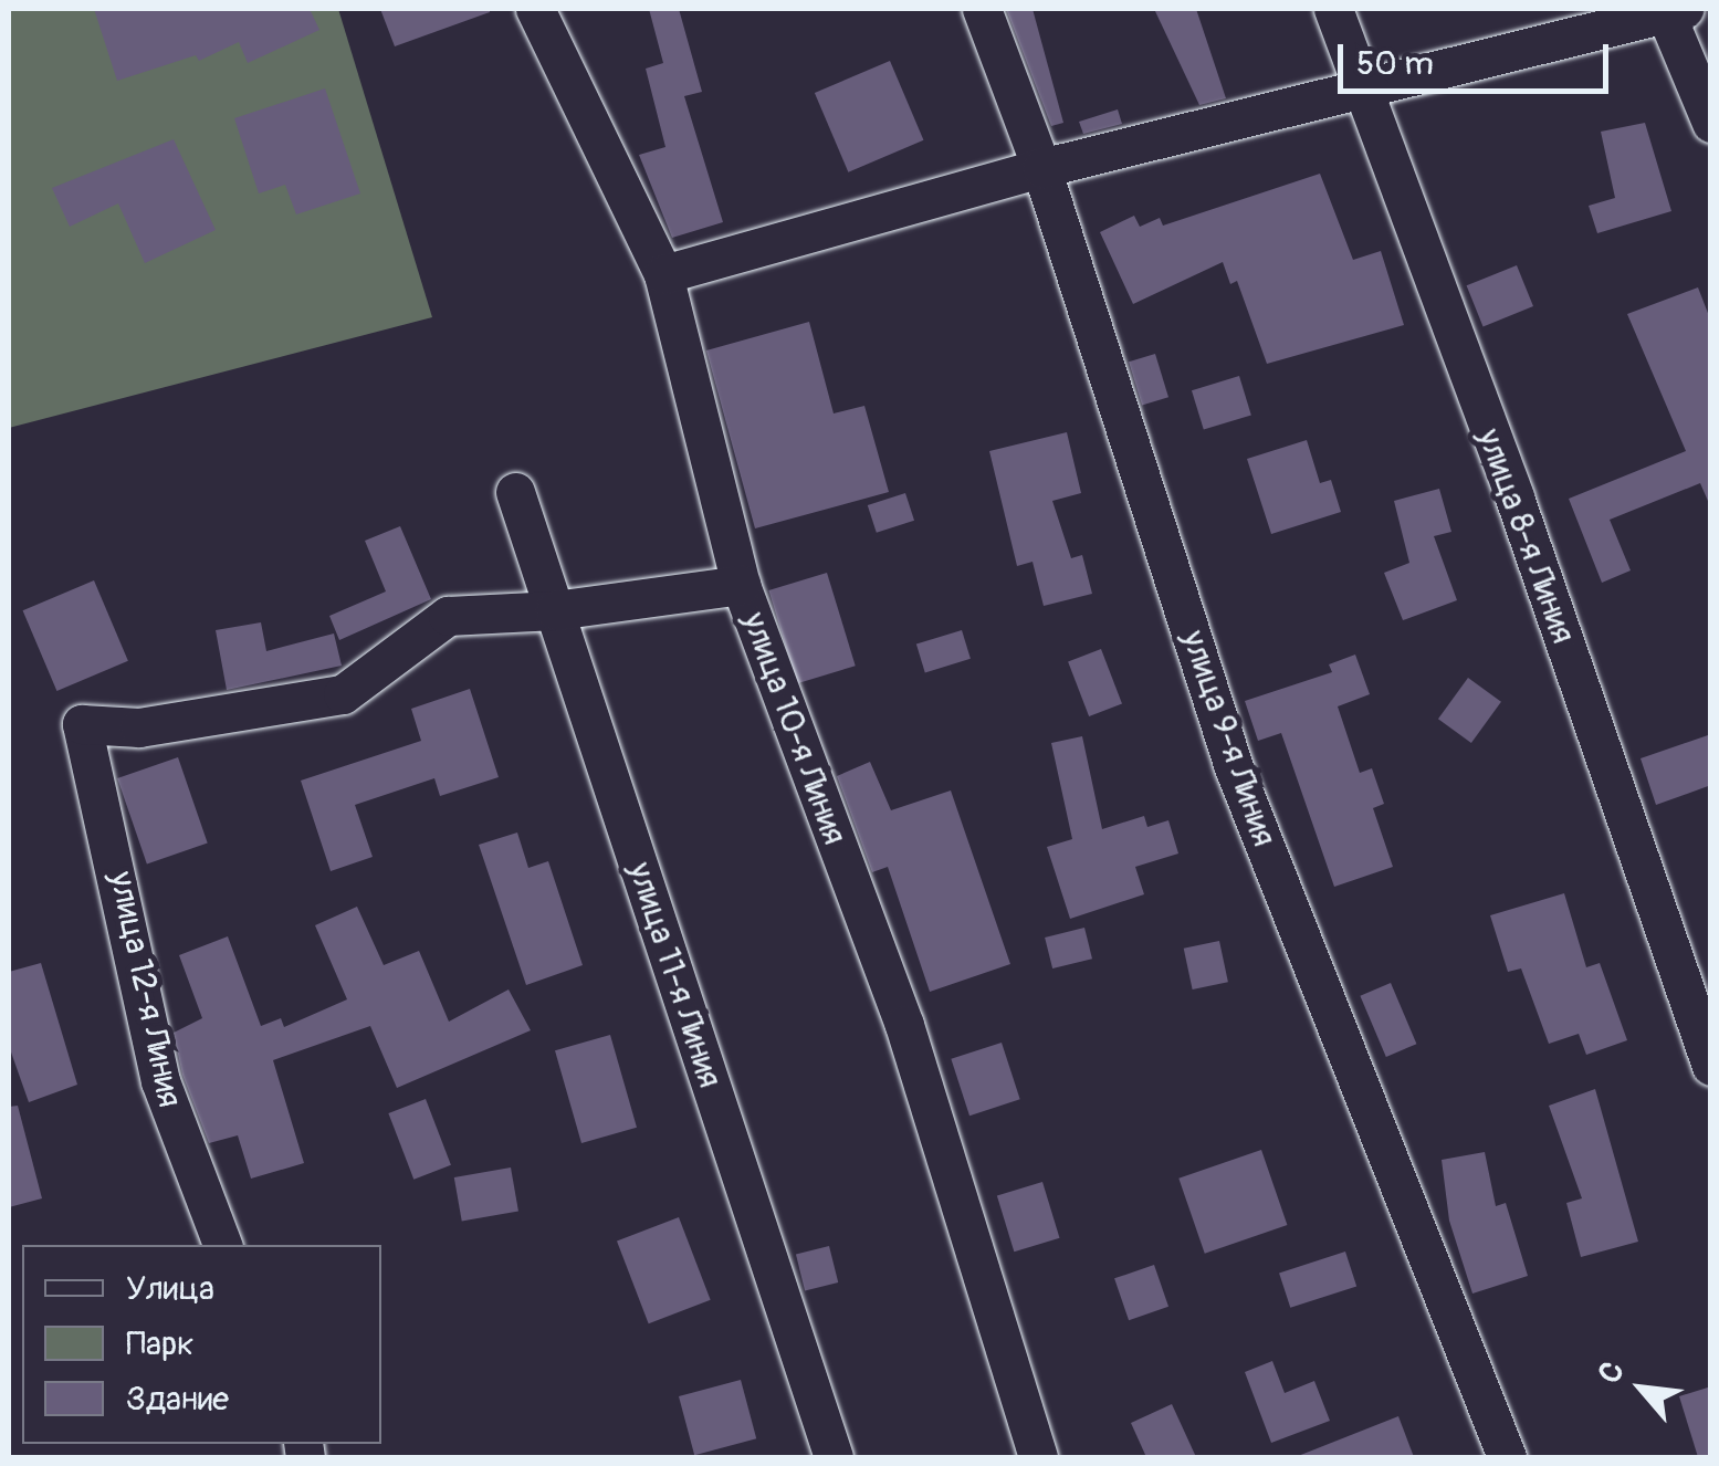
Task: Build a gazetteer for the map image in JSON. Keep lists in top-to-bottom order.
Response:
{
  "streets": {
    "street": [
      "улица 8-я Линия",
      "улица 10-я Линия",
      "улица 9-я Линия",
      "улица 11-я Линия",
      "улица 12-я Линия"
    ]
  },
  "crossings": [
    ["улица 11-я Линия", "улица 12-я Линия"]
  ],
  "legend": ["Улица", "Парк", "Здание"],
  "scale_bar": "50 m",
  "north": "top left"
}
